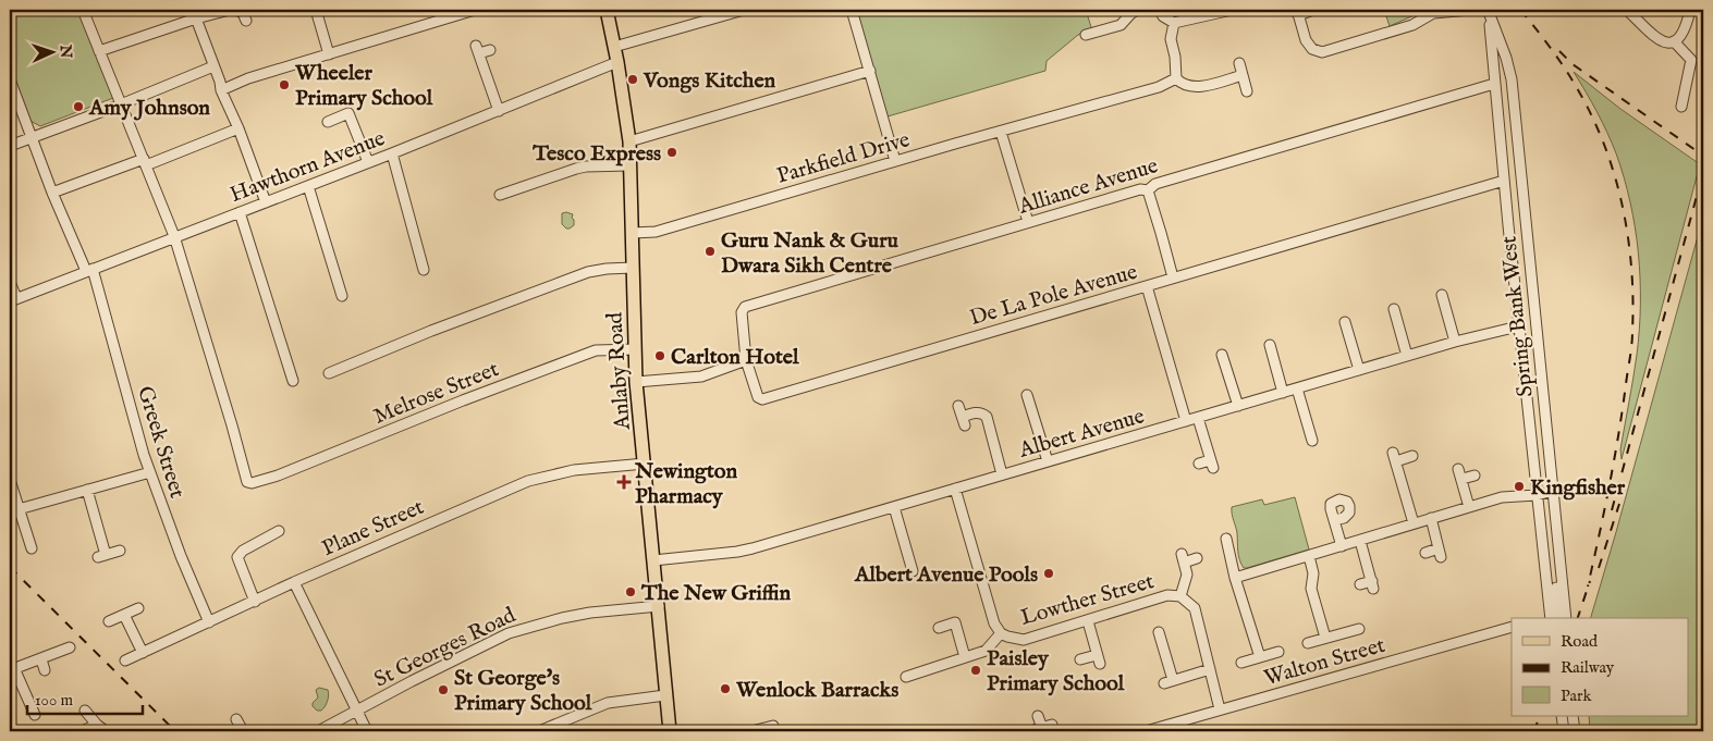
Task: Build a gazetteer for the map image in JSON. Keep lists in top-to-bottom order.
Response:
{
  "streets": {
    "main road": ["Anlaby Road"],
    "street": [
      "Parkfield Drive",
      "Hawthorn Avenue",
      "Alliance Avenue",
      "De La Pole Avenue",
      "Spring Bank West",
      "Melrose Street",
      "Albert Avenue",
      "Greek Street",
      "Plane Street",
      "Lowther Street",
      "St Georges Road",
      "Walton Street"
    ]
  },
  "crossings": [
    ["Parkfield Drive", "Anlaby Road"],
    ["Hawthorn Avenue", "Anlaby Road"],
    ["Hawthorn Avenue", "Melrose Street"],
    ["Hawthorn Avenue", "Greek Street"],
    ["Alliance Avenue", "De La Pole Avenue"],
    ["Alliance Avenue", "Spring Bank West"],
    ["De La Pole Avenue", "Spring Bank West"],
    ["Spring Bank West", "Albert Avenue"],
    ["Anlaby Road", "Melrose Street"],
    ["Anlaby Road", "Albert Avenue"],
    ["Anlaby Road", "Plane Street"],
    ["Anlaby Road", "St Georges Road"],
    ["Albert Avenue", "Lowther Street"],
    ["Greek Street", "Plane Street"],
    ["Lowther Street", "Walton Street"]
  ],
  "places": {
    "other": [
      "Vongs Kitchen",
      "Wheeler Primary School",
      "Amy Johnson",
      "Tesco Express",
      "Guru Nank & Guru Dwara Sikh Centre",
      "Carlton Hotel",
      "Kingfisher",
      "Albert Avenue Pools",
      "The New Griffin",
      "Paisley Primary School",
      "Wenlock Barracks",
      "St George's Primary School"
    ],
    "health": ["Newington Pharmacy"]
  },
  "legend": ["Road", "Railway", "Park"],
  "scale_bar": "100 m",
  "north": "right"
}
